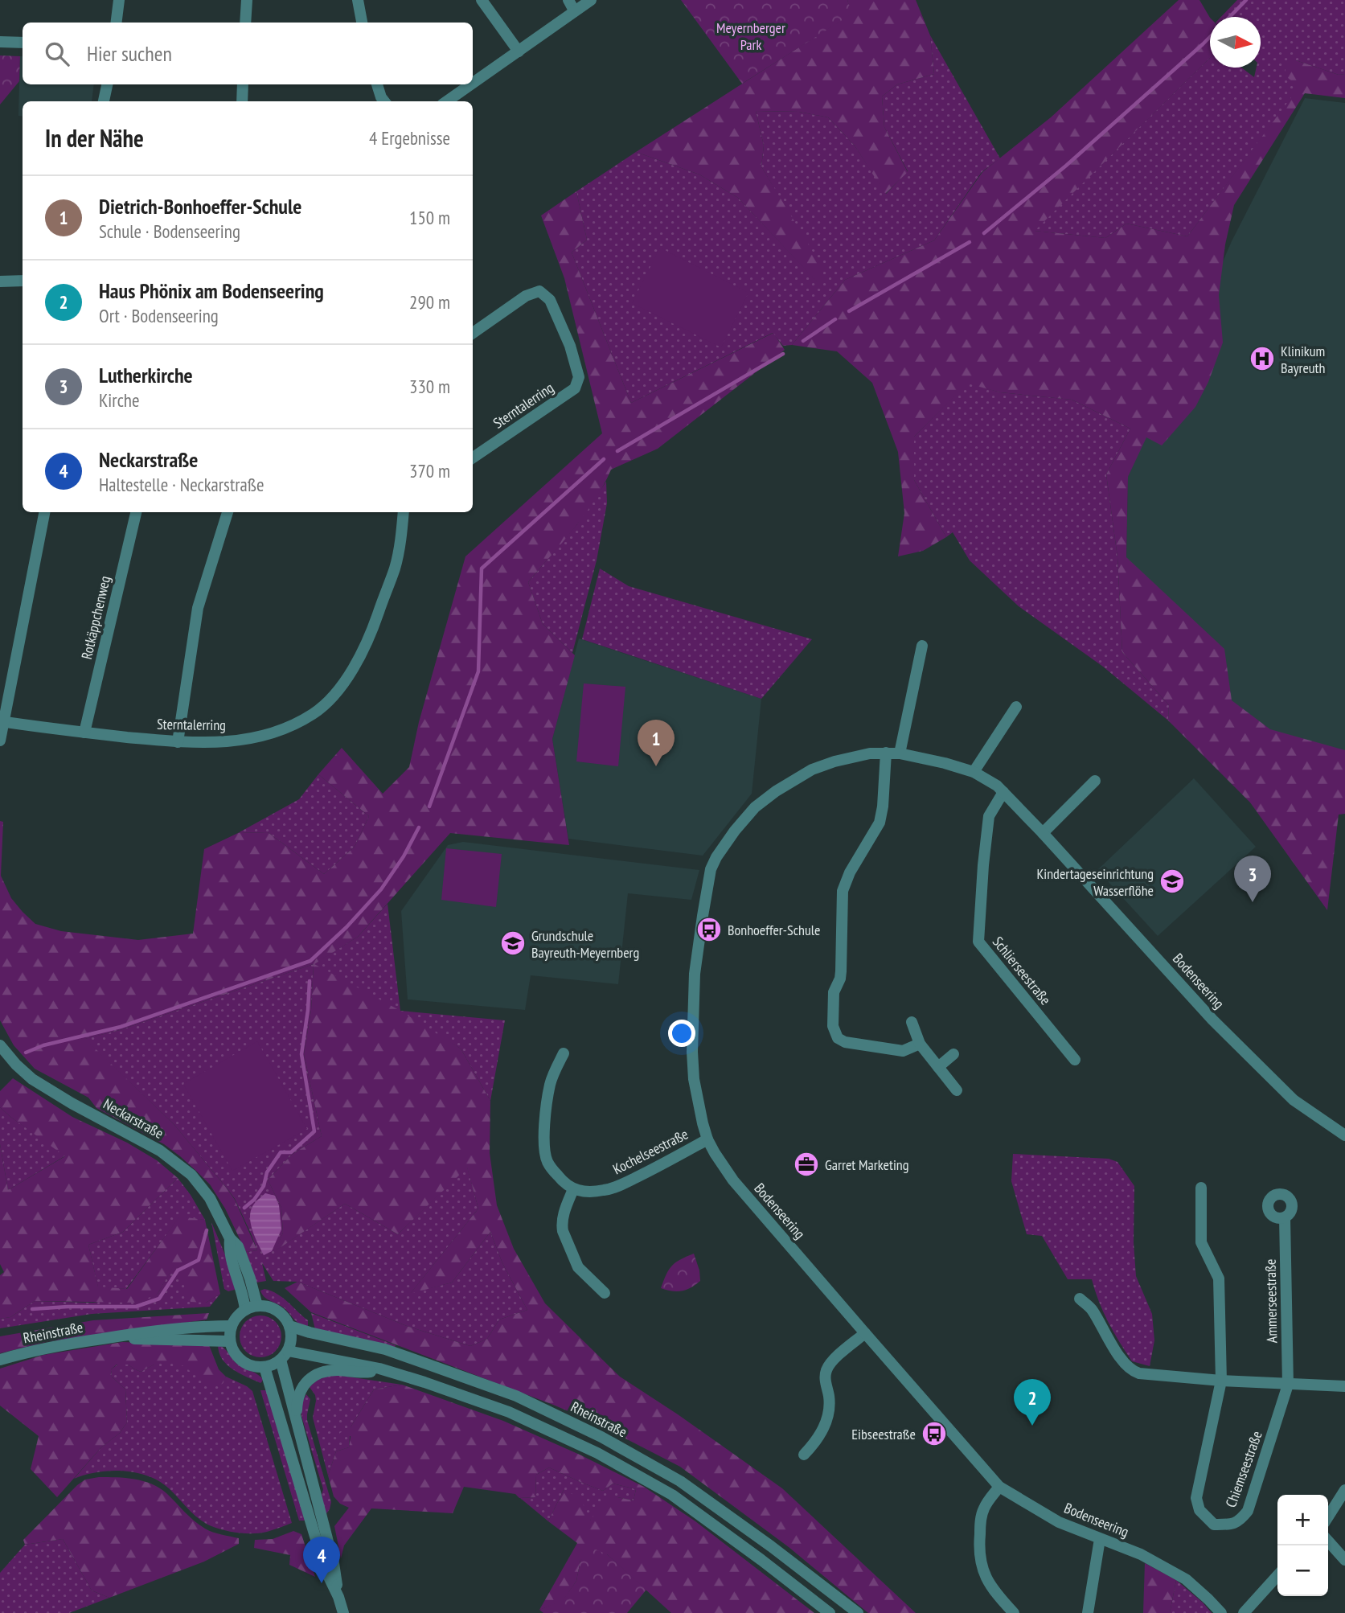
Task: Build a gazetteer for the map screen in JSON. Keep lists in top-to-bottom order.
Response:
{
  "streets": {
    "street": [
      "Sterntalerring",
      "Rotkäppchenweg",
      "Schlierseestraße",
      "Bodenseering",
      "Neckarstraße",
      "Kochelseestraße",
      "Ammerseestraße",
      "Rheinstraße",
      "Chiemseestraße"
    ]
  },
  "crossings": [
    ["Sterntalerring", "Rotkäppchenweg"],
    ["Schlierseestraße", "Bodenseering"],
    ["Bodenseering", "Kochelseestraße"],
    ["Neckarstraße", "Rheinstraße"],
    ["Ammerseestraße", "Chiemseestraße"]
  ],
  "parks": ["Meyernberger Park"],
  "places": {
    "hospital": ["Klinikum Bayreuth"],
    "school or university": ["Kindertageseinrichtung Wasserflöhe", "Grundschule Bayreuth-Meyernberg"],
    "bus stop": ["Bonhoeffer-Schule", "Eibseestraße"],
    "office": ["Garret Marketing"]
  },
  "north": "right",
  "page": {
    "search": "Hier suchen",
    "heading": ["In der Nähe", "4 Ergebnisse"],
    "list": [
      {
        "mark": "1",
        "name": "Dietrich-Bonhoeffer-Schule",
        "note": "Schule · Bodenseering",
        "value": "150 m"
      },
      {
        "mark": "2",
        "name": "Haus Phönix am Bodenseering",
        "note": "Ort · Bodenseering",
        "value": "290 m"
      },
      {
        "mark": "3",
        "name": "Lutherkirche",
        "note": "Kirche",
        "value": "330 m"
      },
      {
        "mark": "4",
        "name": "Neckarstraße",
        "note": "Haltestelle · Neckarstraße",
        "value": "370 m"
      }
    ],
    "pins": [
      "1",
      "3",
      "2",
      "4"
    ],
    "map_buttons": ["+", "−"]
  }
}
